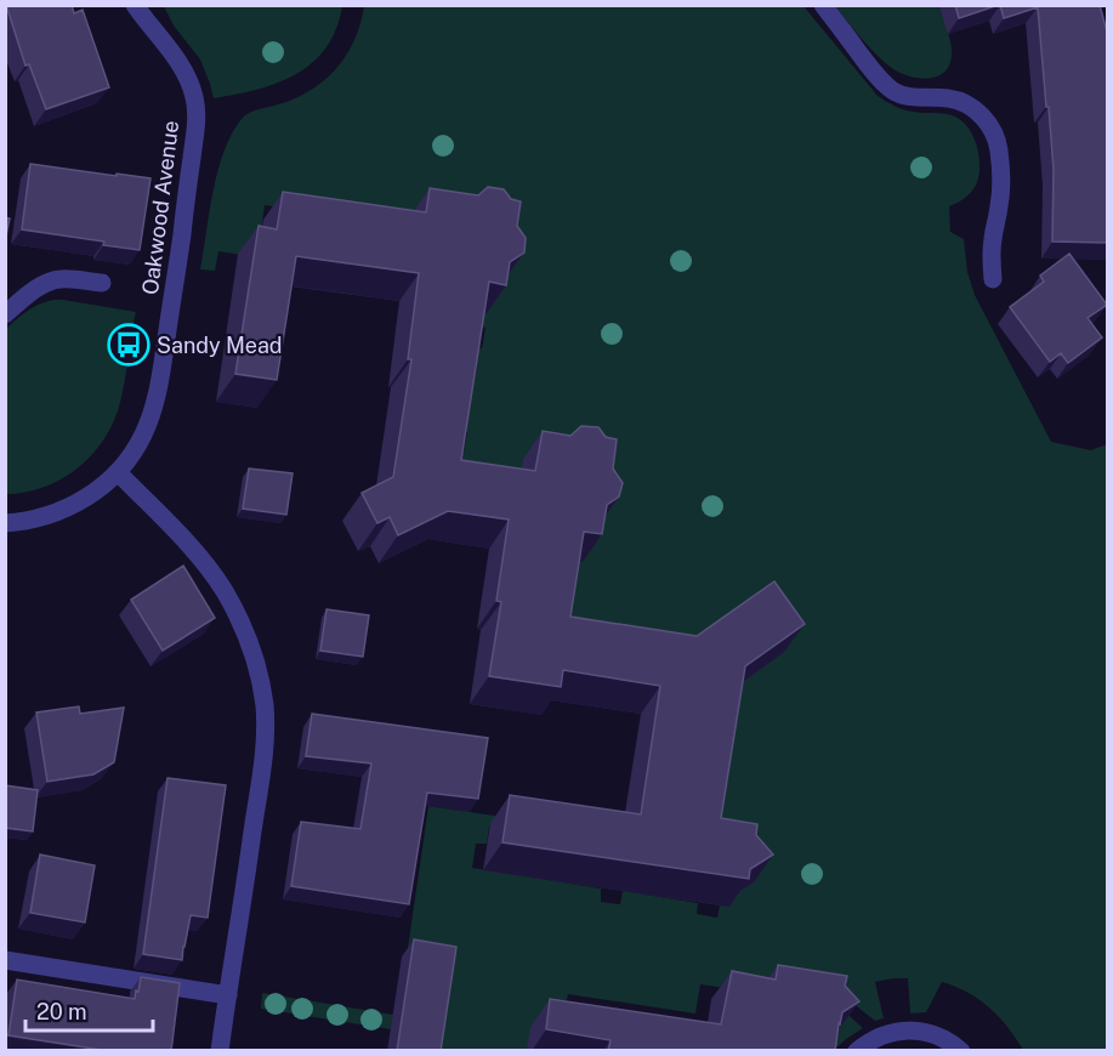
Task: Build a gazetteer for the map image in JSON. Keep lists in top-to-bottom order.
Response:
{
  "streets": {
    "street": ["Oakwood Avenue"]
  },
  "places": {
    "bus stop": ["Sandy Mead"]
  },
  "scale_bar": "20 m"
}
